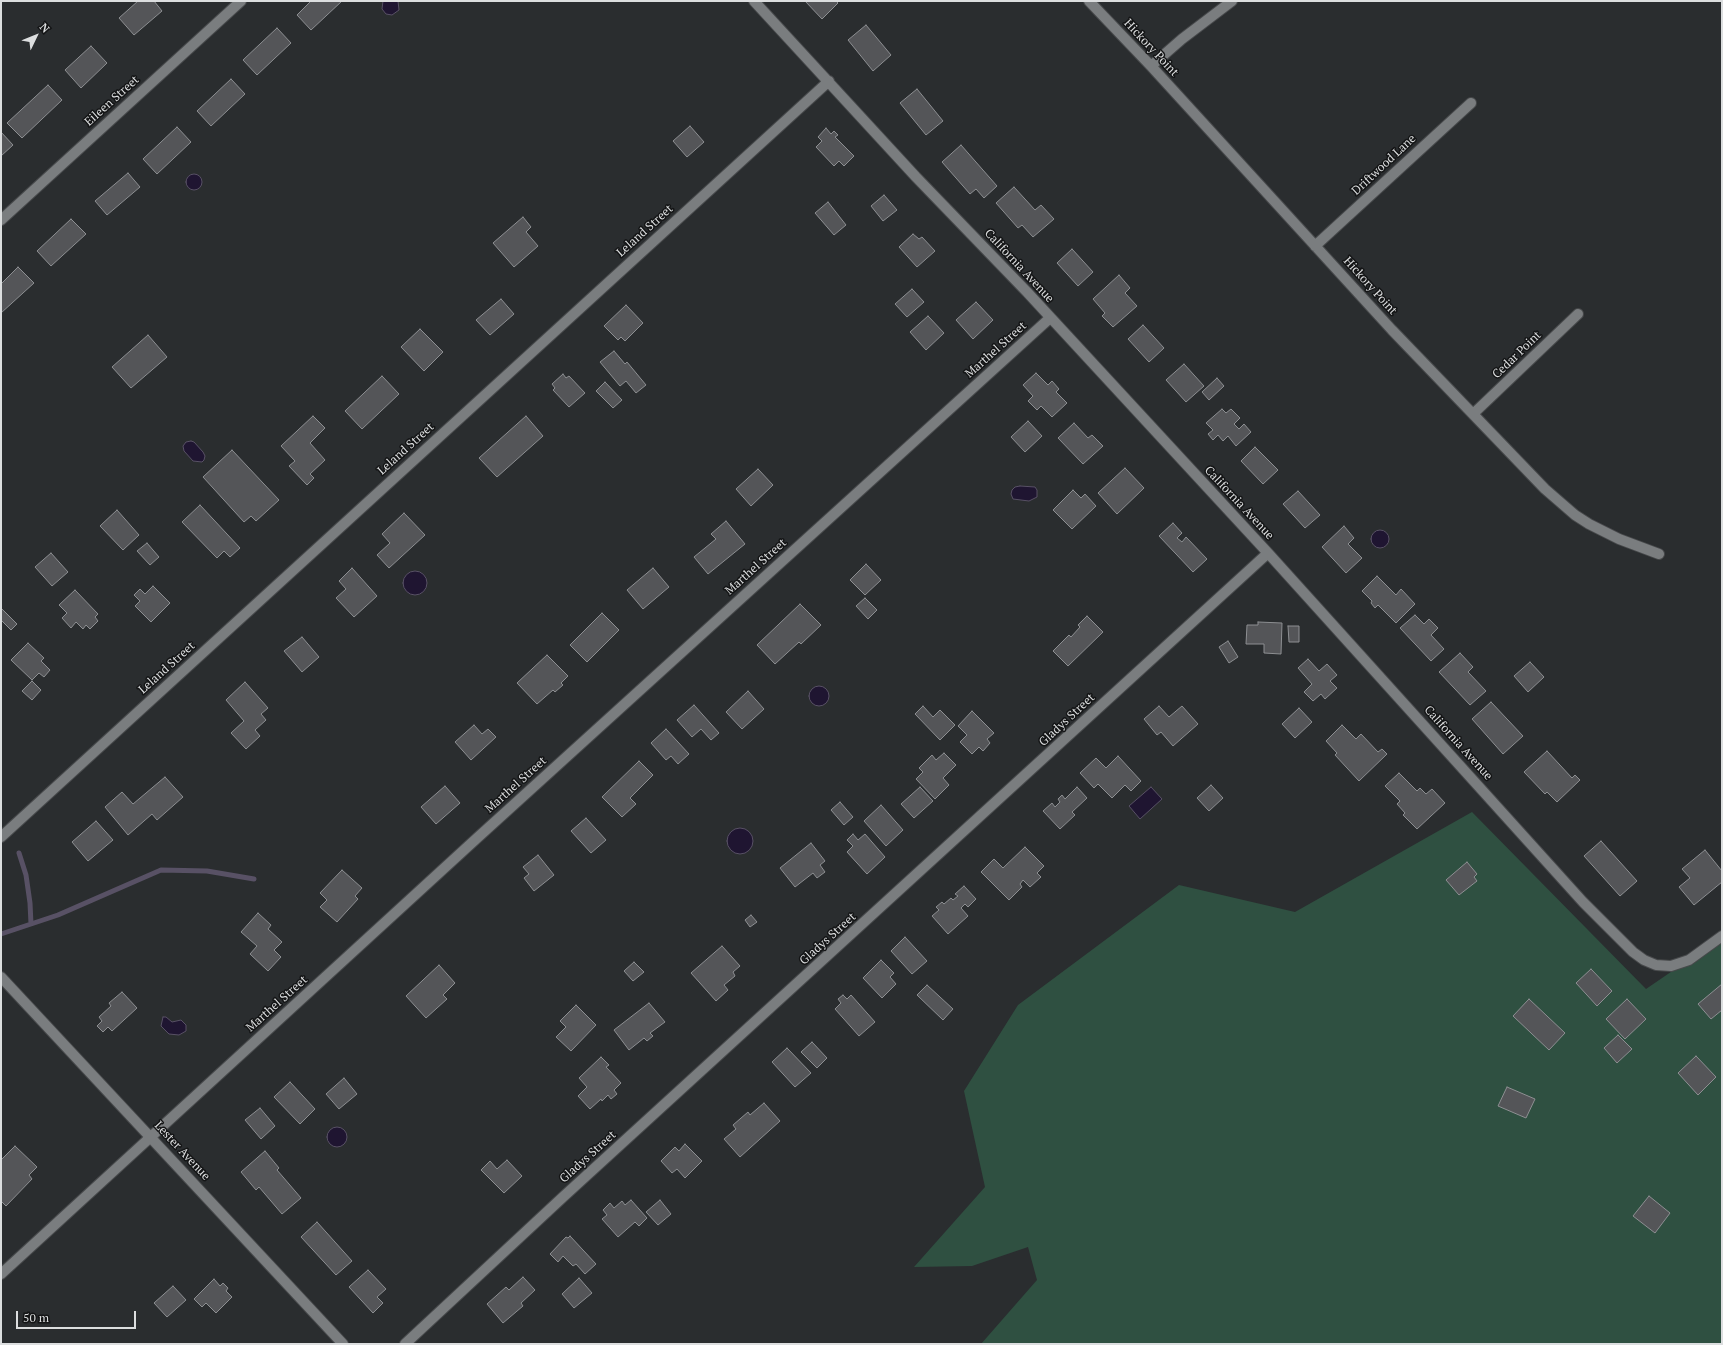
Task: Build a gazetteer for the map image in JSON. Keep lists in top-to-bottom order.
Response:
{
  "streets": {
    "street": [
      "Hickory Point",
      "Eileen Street",
      "Driftwood Lane",
      "Leland Street",
      "California Avenue",
      "Marthel Street",
      "Cedar Point",
      "Gladys Street",
      "Lester Avenue"
    ]
  },
  "crossings": [
    ["Hickory Point", "Driftwood Lane"],
    ["Hickory Point", "Cedar Point"],
    ["Leland Street", "California Avenue"],
    ["California Avenue", "Marthel Street"],
    ["California Avenue", "Gladys Street"],
    ["Marthel Street", "Lester Avenue"]
  ],
  "scale_bar": "50 m",
  "north": "top right"
}
